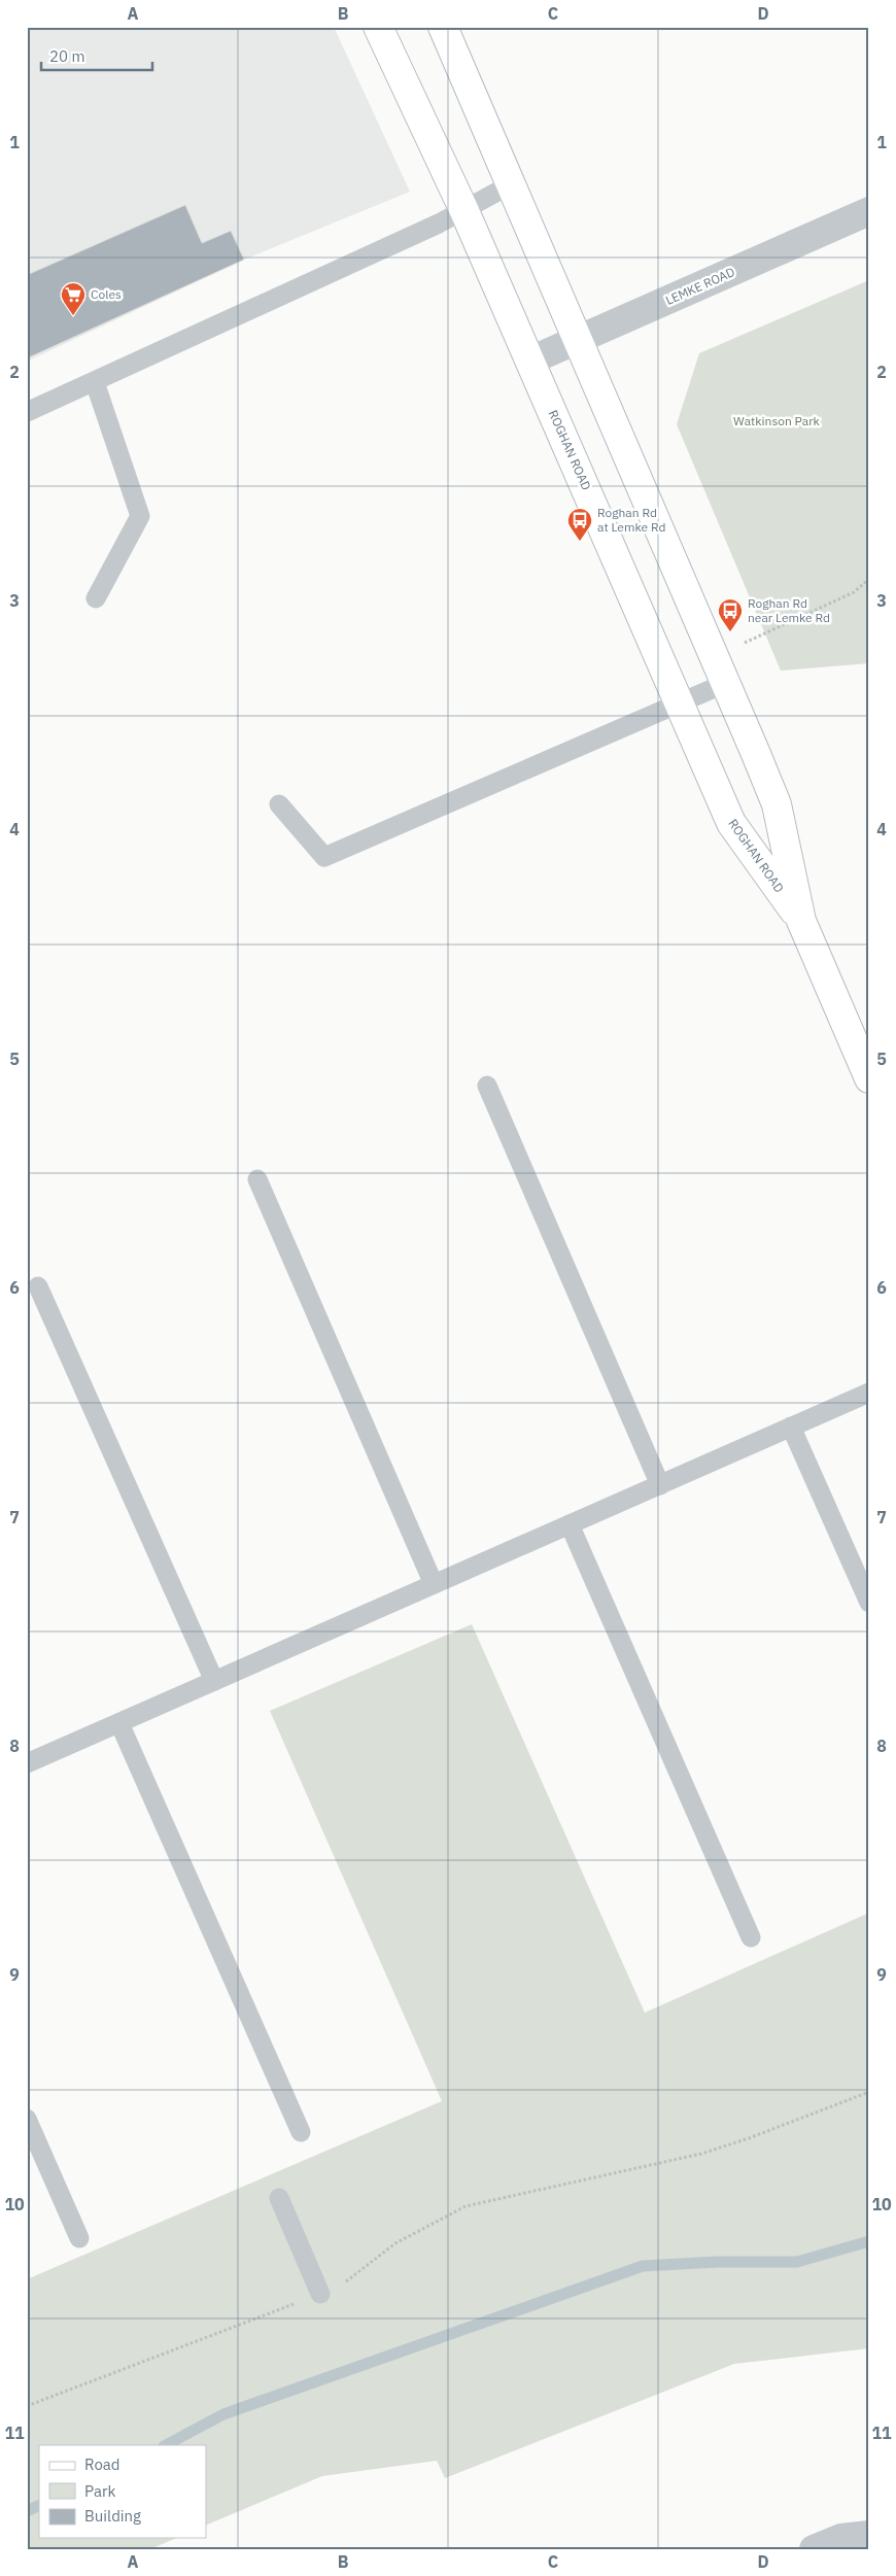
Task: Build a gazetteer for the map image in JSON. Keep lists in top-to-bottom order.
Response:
{
  "streets": {
    "main road": ["ROGHAN ROAD"],
    "street": ["LEMKE ROAD"]
  },
  "crossings": [
    ["LEMKE ROAD", "ROGHAN ROAD"]
  ],
  "parks": ["Watkinson Park"],
  "places": {
    "supermarket": ["Coles"],
    "bus stop": ["Roghan Rd at Lemke Rd", "Roghan Rd near Lemke Rd"]
  },
  "legend": ["Road", "Park", "Building"],
  "scale_bar": "20 m",
  "grid": {
    "columns": [
      "A",
      "B",
      "C",
      "D"
    ],
    "rows": [
      "1",
      "2",
      "3",
      "4",
      "5",
      "6",
      "7",
      "8",
      "9",
      "10",
      "11"
    ]
  }
}
